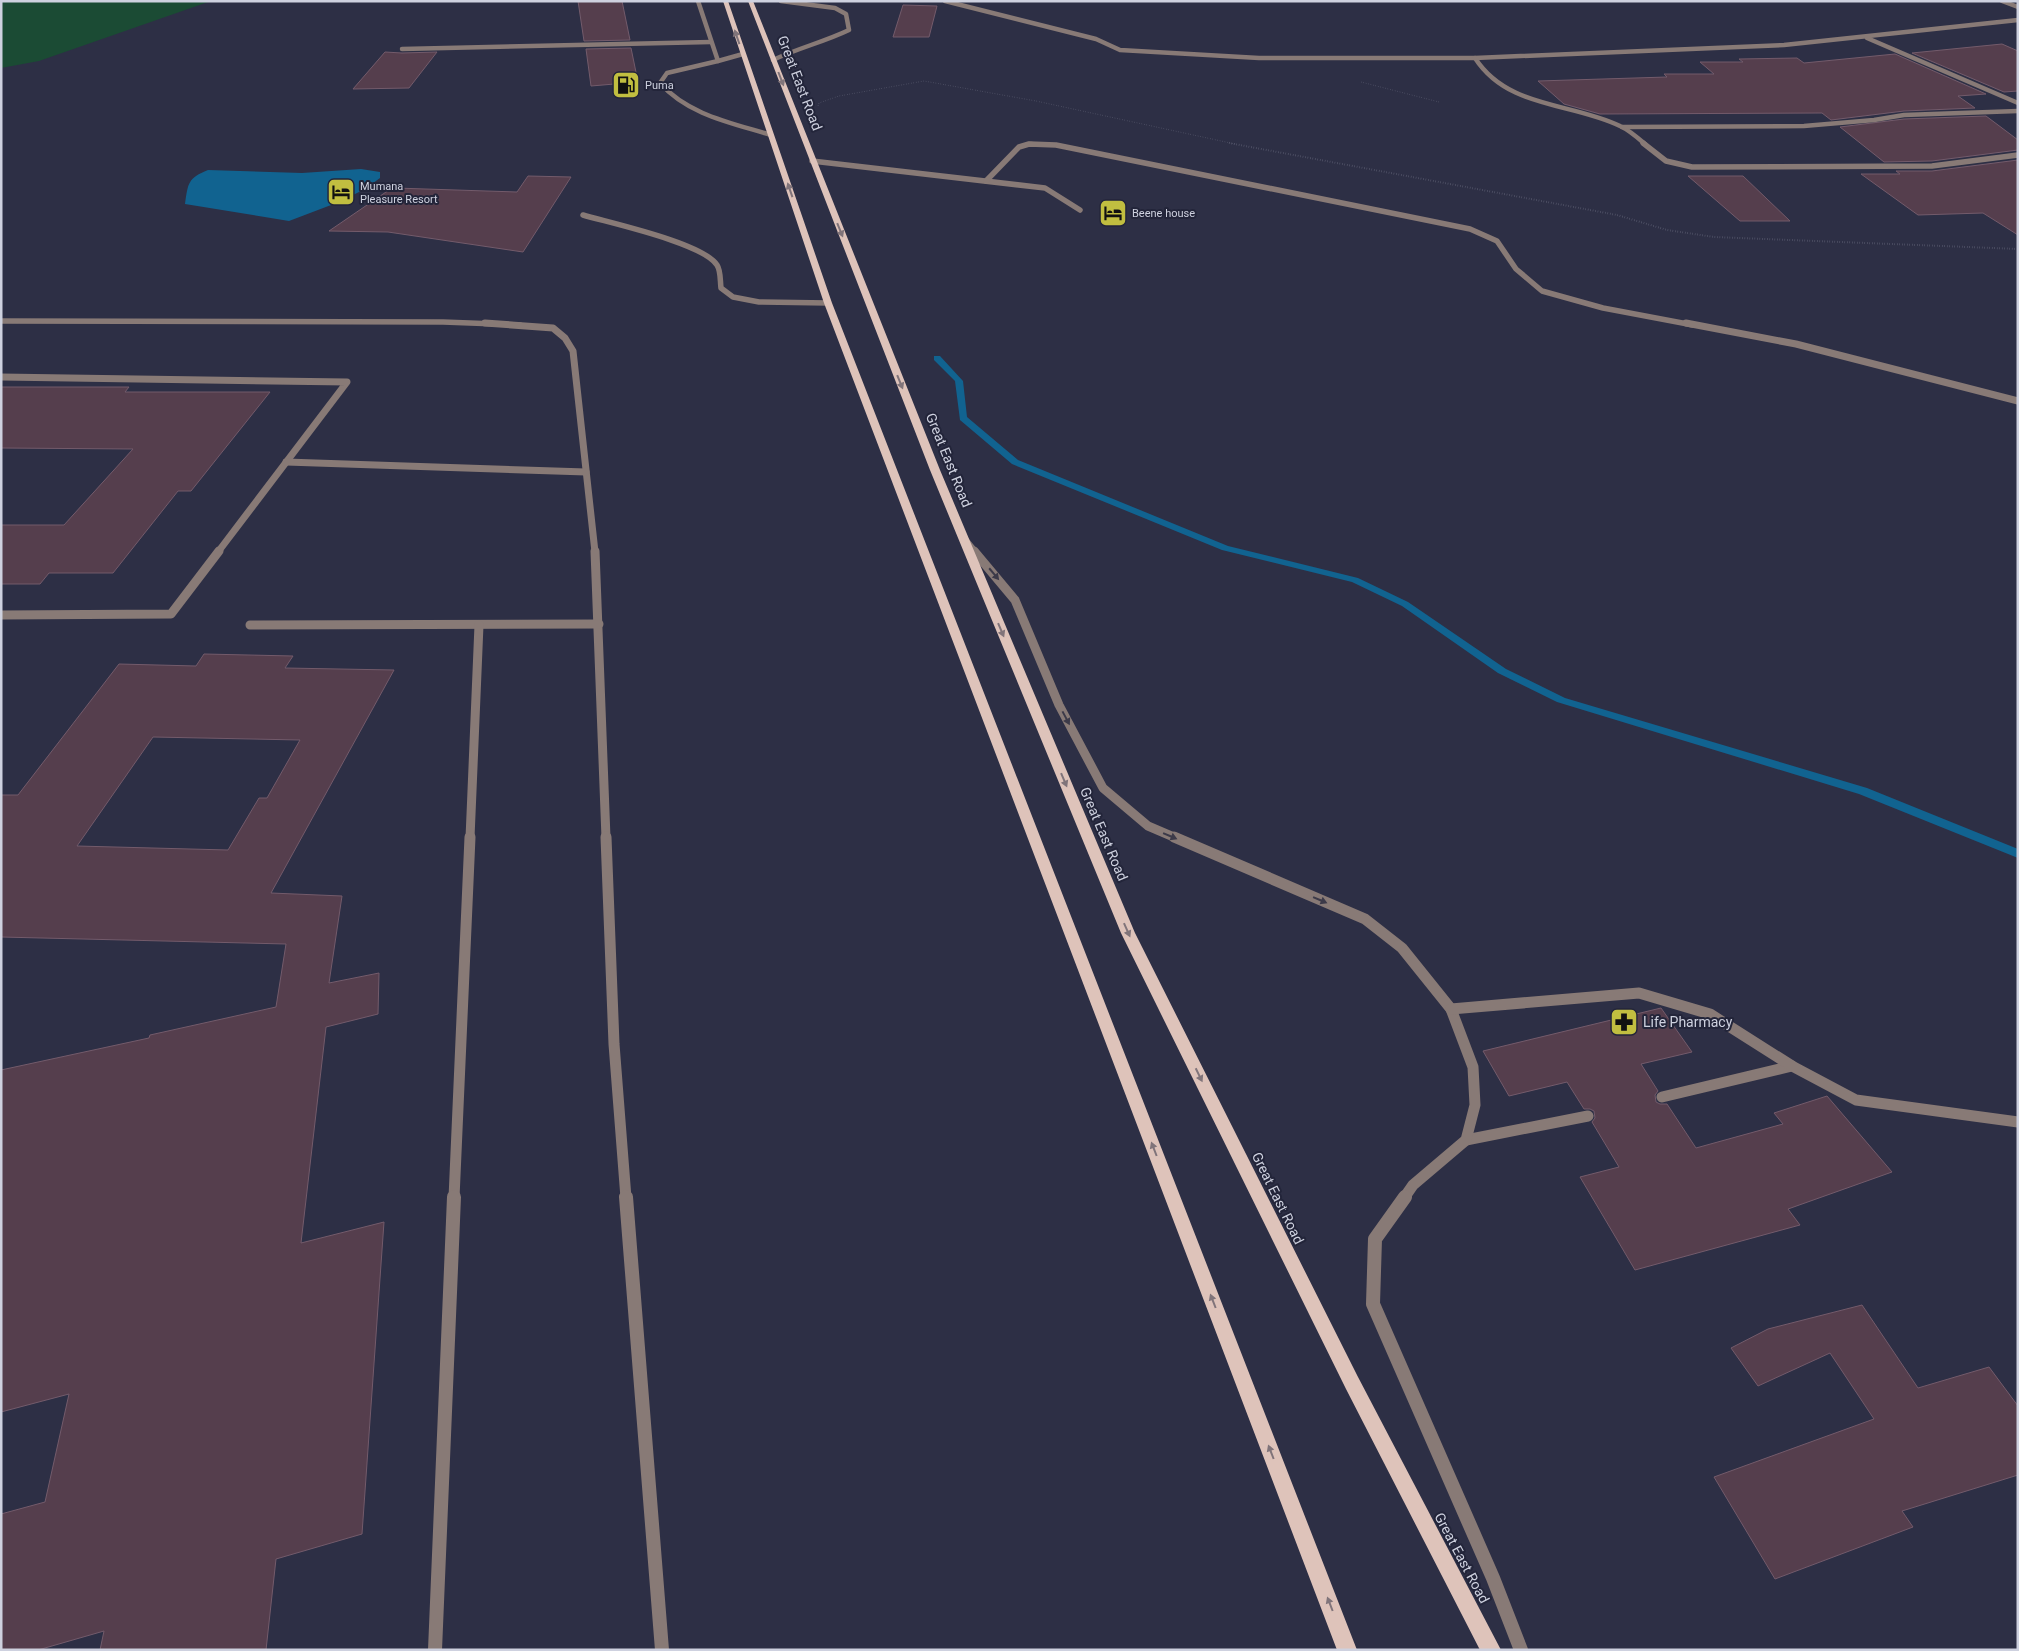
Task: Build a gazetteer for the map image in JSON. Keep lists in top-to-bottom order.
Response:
{
  "streets": {
    "main road": ["Great East Road"]
  },
  "places": {
    "fuel station": ["Puma"],
    "hotel": ["Mumana Pleasure Resort", "Beene house"],
    "pharmacy": ["Life Pharmacy"]
  }
}
